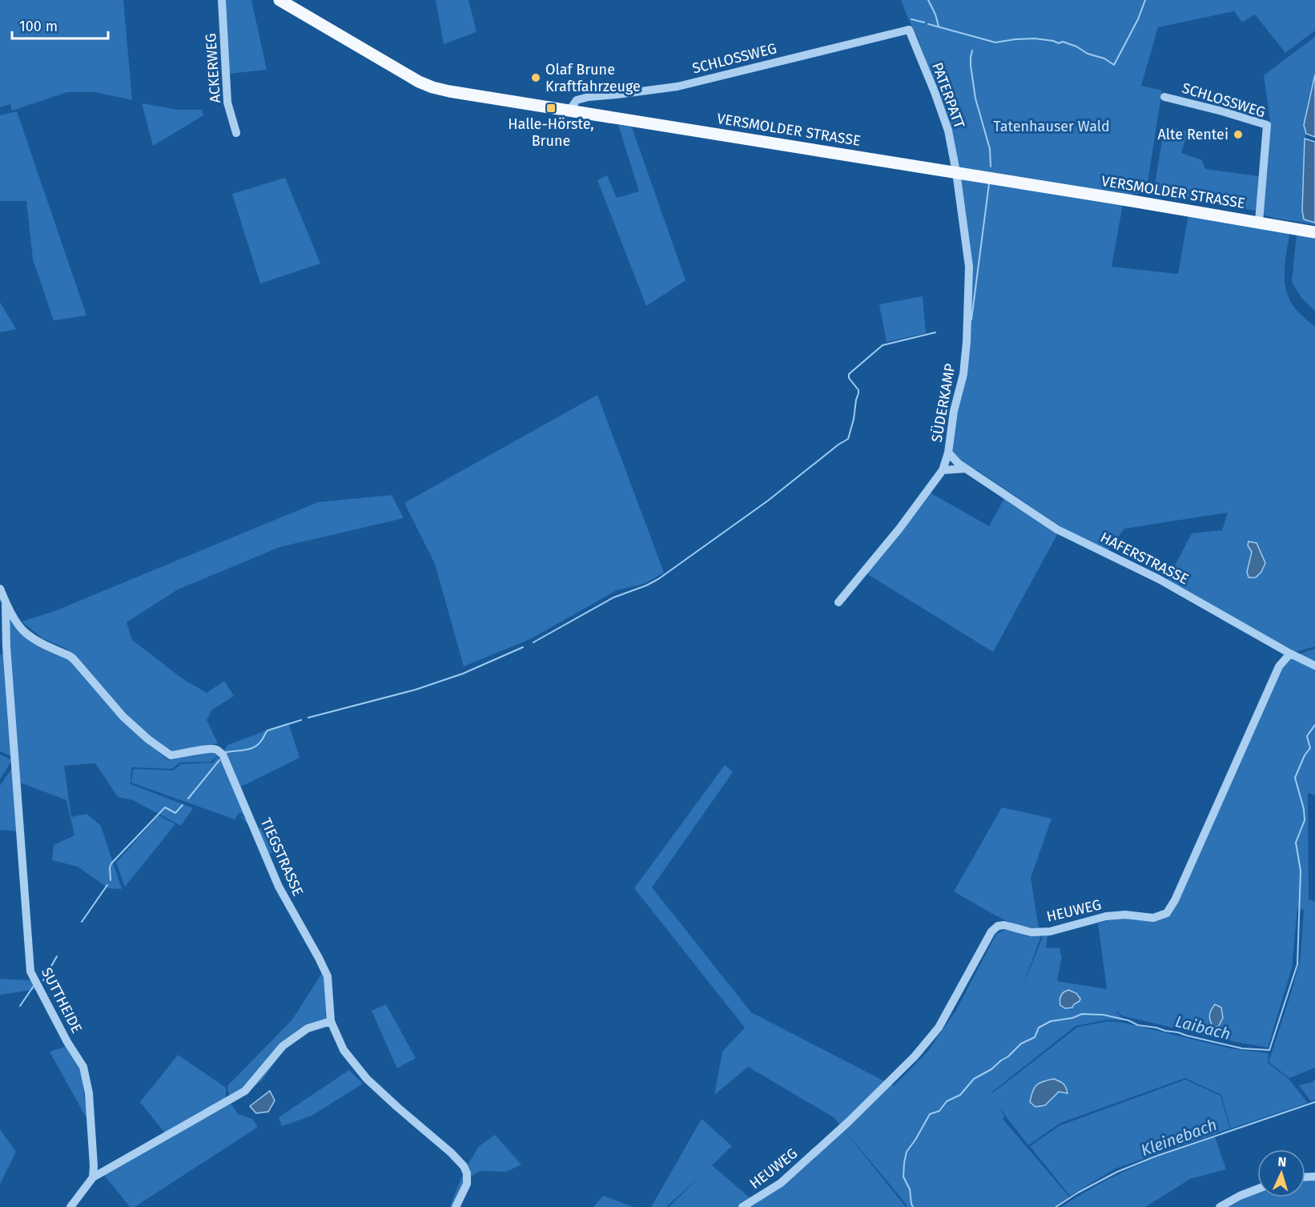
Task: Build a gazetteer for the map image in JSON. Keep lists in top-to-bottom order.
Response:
{
  "streets": {
    "main road": ["VERSMOLDER STRASSE"],
    "street": [
      "SCHLOSSWEG",
      "ACKERWEG",
      "PATERPATT",
      "SÜDERKAMP",
      "HAFERSTRASSE",
      "TIEGSTRASSE",
      "HEUWEG",
      "SUTTHEIDE"
    ]
  },
  "crossings": [
    ["SCHLOSSWEG", "PATERPATT"],
    ["SCHLOSSWEG", "VERSMOLDER STRASSE"],
    ["PATERPATT", "VERSMOLDER STRASSE"],
    ["PATERPATT", "SÜDERKAMP"],
    ["VERSMOLDER STRASSE", "SÜDERKAMP"],
    ["SÜDERKAMP", "HAFERSTRASSE"],
    ["HAFERSTRASSE", "HEUWEG"],
    ["TIEGSTRASSE", "SUTTHEIDE"]
  ],
  "water": ["Laibach", "Kleinebach"],
  "parks": ["Tatenhauser Wald"],
  "places": {
    "other": ["Olaf Brune Kraftfahrzeuge", "Alte Rentei"],
    "transit": ["Halle-Hörste, Brune"]
  },
  "scale_bar": "100 m",
  "north": "top"
}
